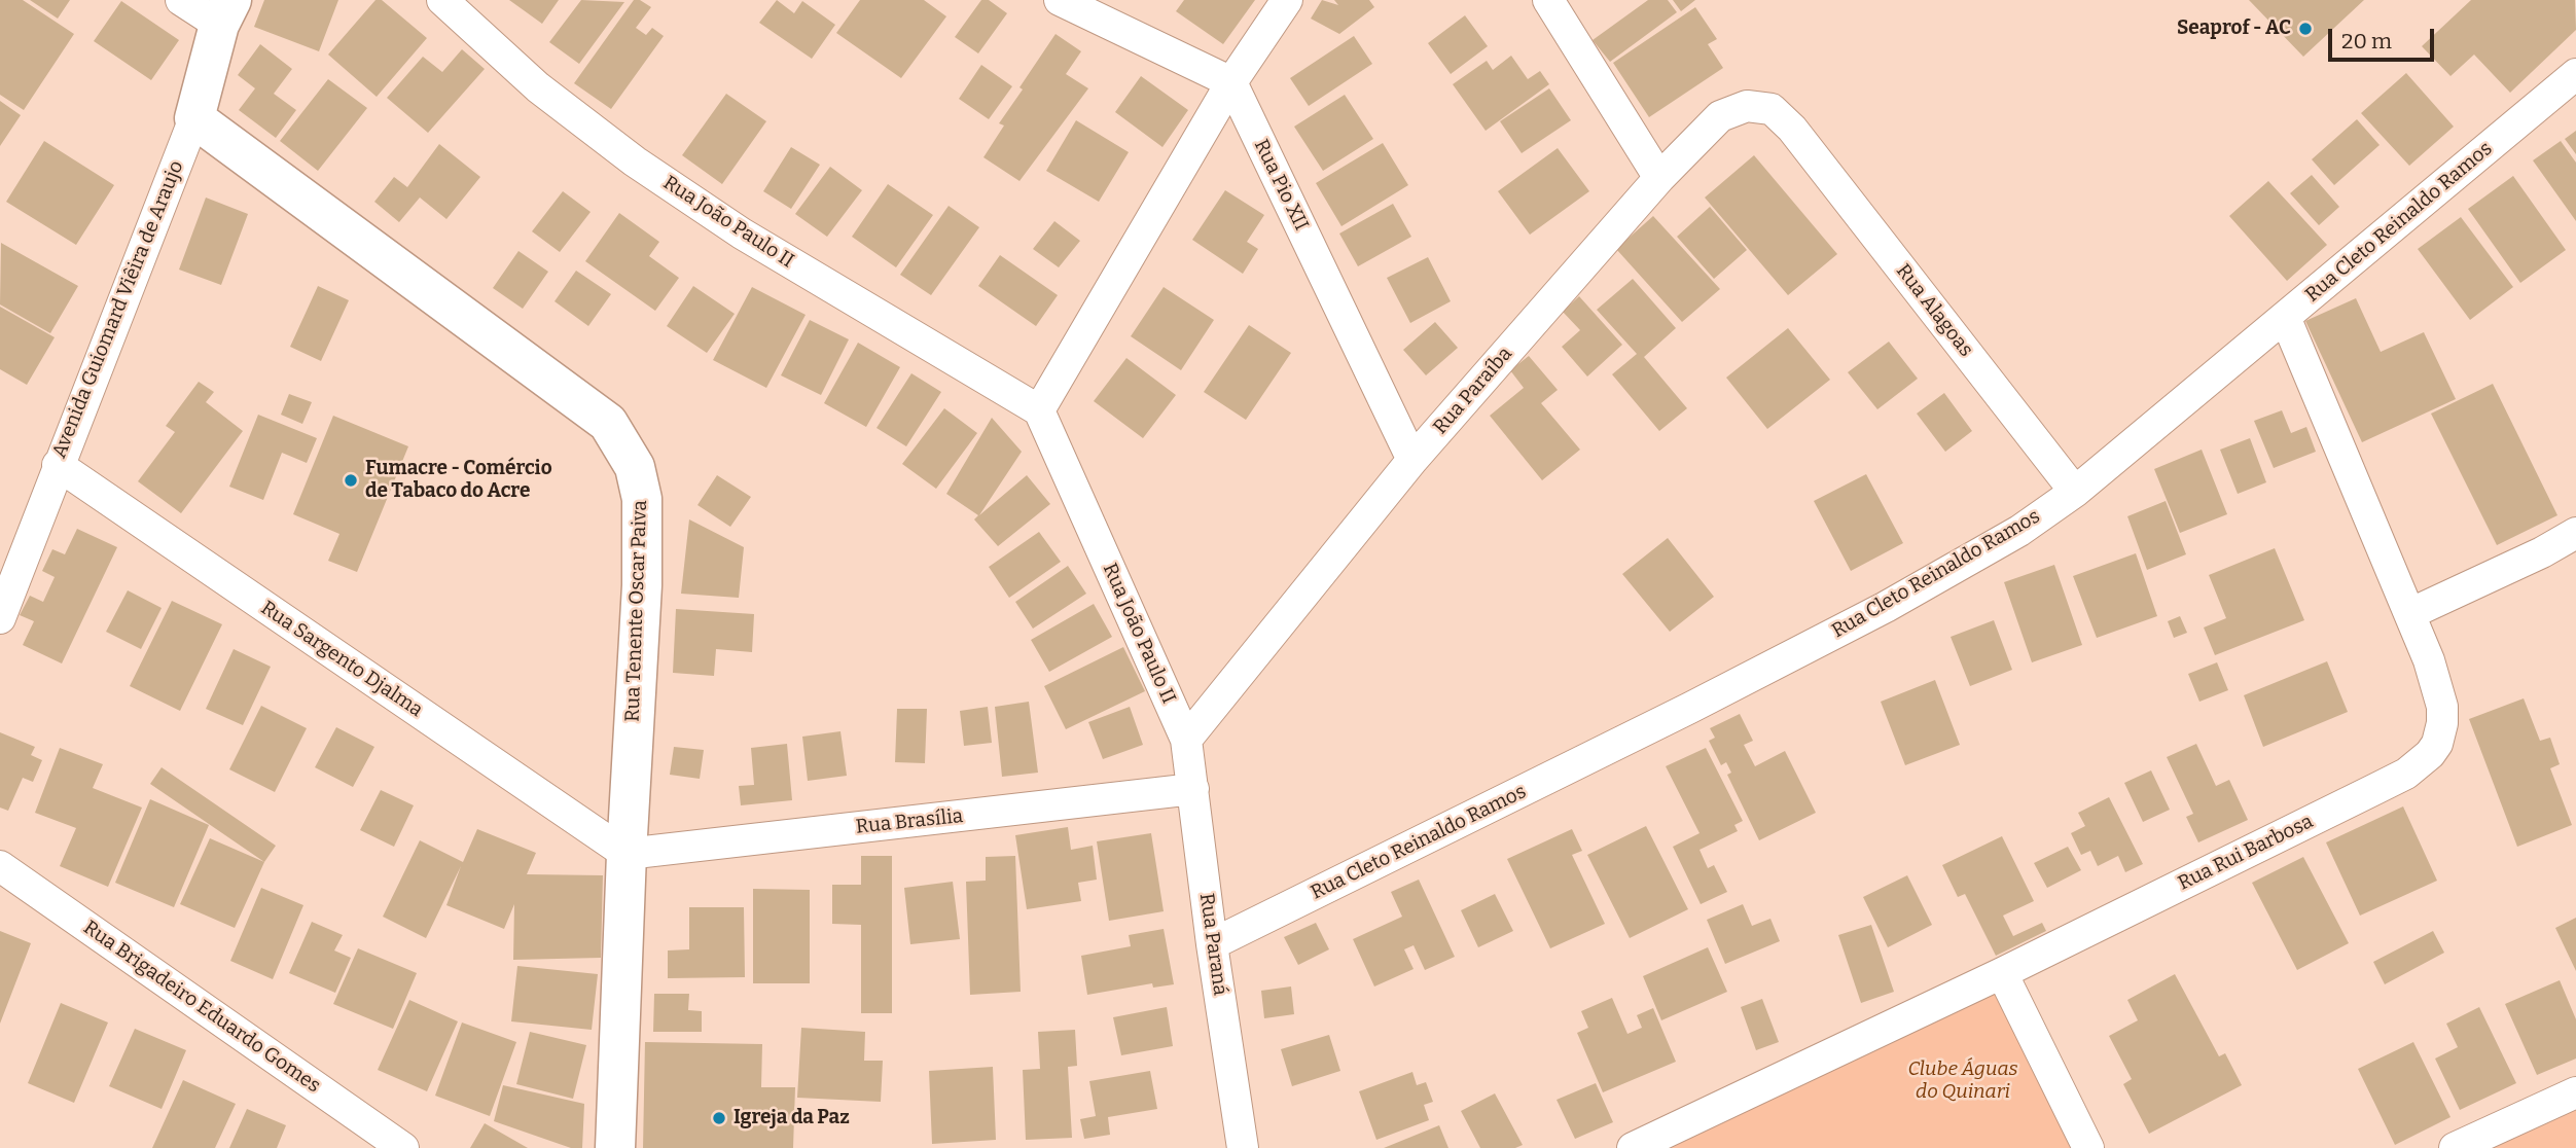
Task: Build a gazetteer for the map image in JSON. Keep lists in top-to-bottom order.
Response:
{
  "streets": {
    "street": [
      "Rua Pio XII",
      "Rua João Paulo II",
      "Rua Cleto Reinaldo Ramos",
      "Avenida Guiomard Viêira de Araujo",
      "Rua Alagoas",
      "Rua Paraíba",
      "Rua Tenente Oscar Paiva",
      "Rua Sargento Djalma",
      "Rua Brasília",
      "Rua Rui Barbosa",
      "Rua Paraná",
      "Rua Brigadeiro Eduardo Gomes"
    ]
  },
  "crossings": [
    ["Rua Pio XII", "Rua Paraíba"],
    ["Rua João Paulo II", "Rua Paraíba"],
    ["Rua João Paulo II", "Rua Paraná"],
    ["Rua Cleto Reinaldo Ramos", "Rua Alagoas"],
    ["Rua Cleto Reinaldo Ramos", "Rua Rui Barbosa"],
    ["Rua Cleto Reinaldo Ramos", "Rua Paraná"],
    ["Avenida Guiomard Viêira de Araujo", "Rua Tenente Oscar Paiva"],
    ["Avenida Guiomard Viêira de Araujo", "Rua Sargento Djalma"],
    ["Rua Alagoas", "Rua Paraíba"],
    ["Rua Paraíba", "Rua Paraná"],
    ["Rua Tenente Oscar Paiva", "Rua Sargento Djalma"],
    ["Rua Tenente Oscar Paiva", "Rua Brasília"],
    ["Rua Sargento Djalma", "Rua Brasília"],
    ["Rua Brasília", "Rua Paraná"]
  ],
  "parks": ["Clube Águas do Quinari"],
  "places": ["Seaprof - AC", "Fumacre - Comércio de Tabaco do Acre", "Igreja da Paz"],
  "scale_bar": "20 m"
}
